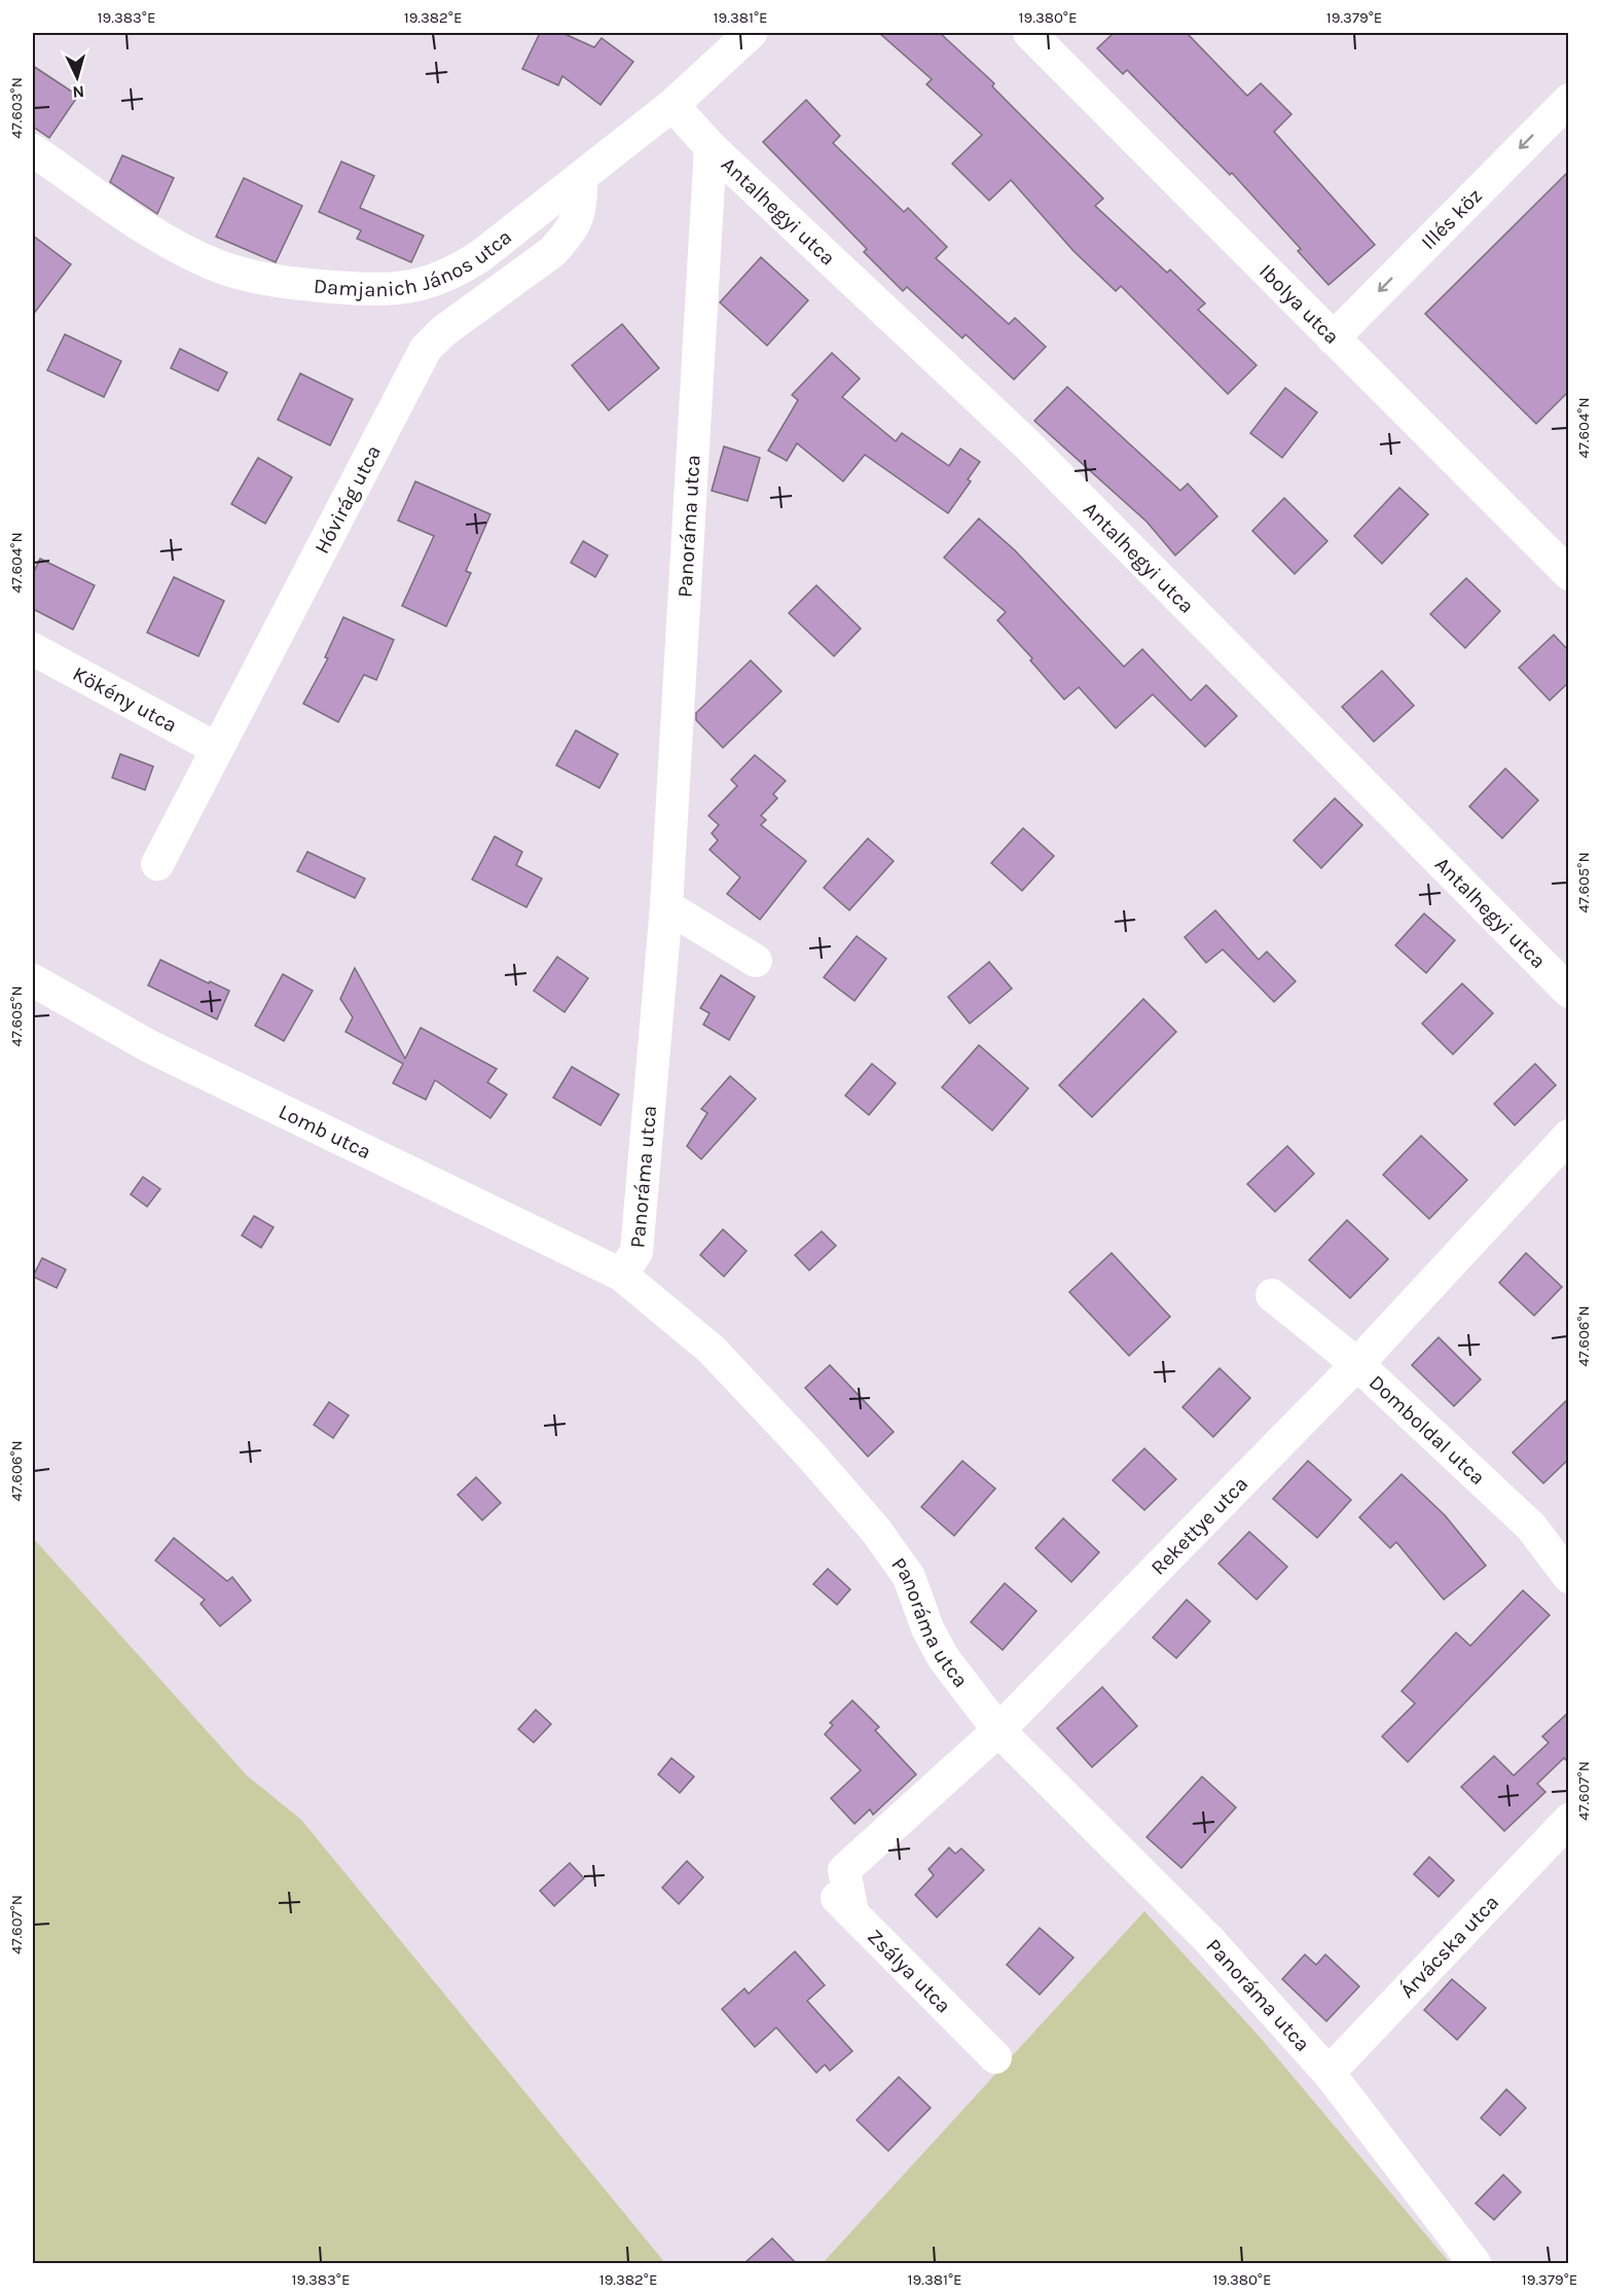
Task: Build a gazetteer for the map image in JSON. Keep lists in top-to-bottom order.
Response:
{
  "streets": {
    "street": [
      "Antalhegyi utca",
      "Illés köz",
      "Damjanich János utca",
      "Ibolya utca",
      "Hóvirág utca",
      "Panoráma utca",
      "Kökény utca",
      "Lomb utca",
      "Domboldal utca",
      "Rekettye utca",
      "Árvácska utca",
      "Zsálya utca"
    ]
  },
  "crossings": [
    ["Antalhegyi utca", "Damjanich János utca"],
    ["Antalhegyi utca", "Panoráma utca"],
    ["Illés köz", "Ibolya utca"],
    ["Damjanich János utca", "Hóvirág utca"],
    ["Hóvirág utca", "Kökény utca"],
    ["Panoráma utca", "Lomb utca"],
    ["Panoráma utca", "Rekettye utca"],
    ["Panoráma utca", "Árvácska utca"],
    ["Domboldal utca", "Rekettye utca"],
    ["Rekettye utca", "Zsálya utca"]
  ],
  "one_way": ["Illés köz"],
  "north": "bottom",
  "coordinates": [
    "19.383°E",
    "19.382°E",
    "19.381°E",
    "19.380°E",
    "19.379°E",
    "47.603°N",
    "47.604°N",
    "47.605°N",
    "47.606°N",
    "47.607°N"
  ]
}
